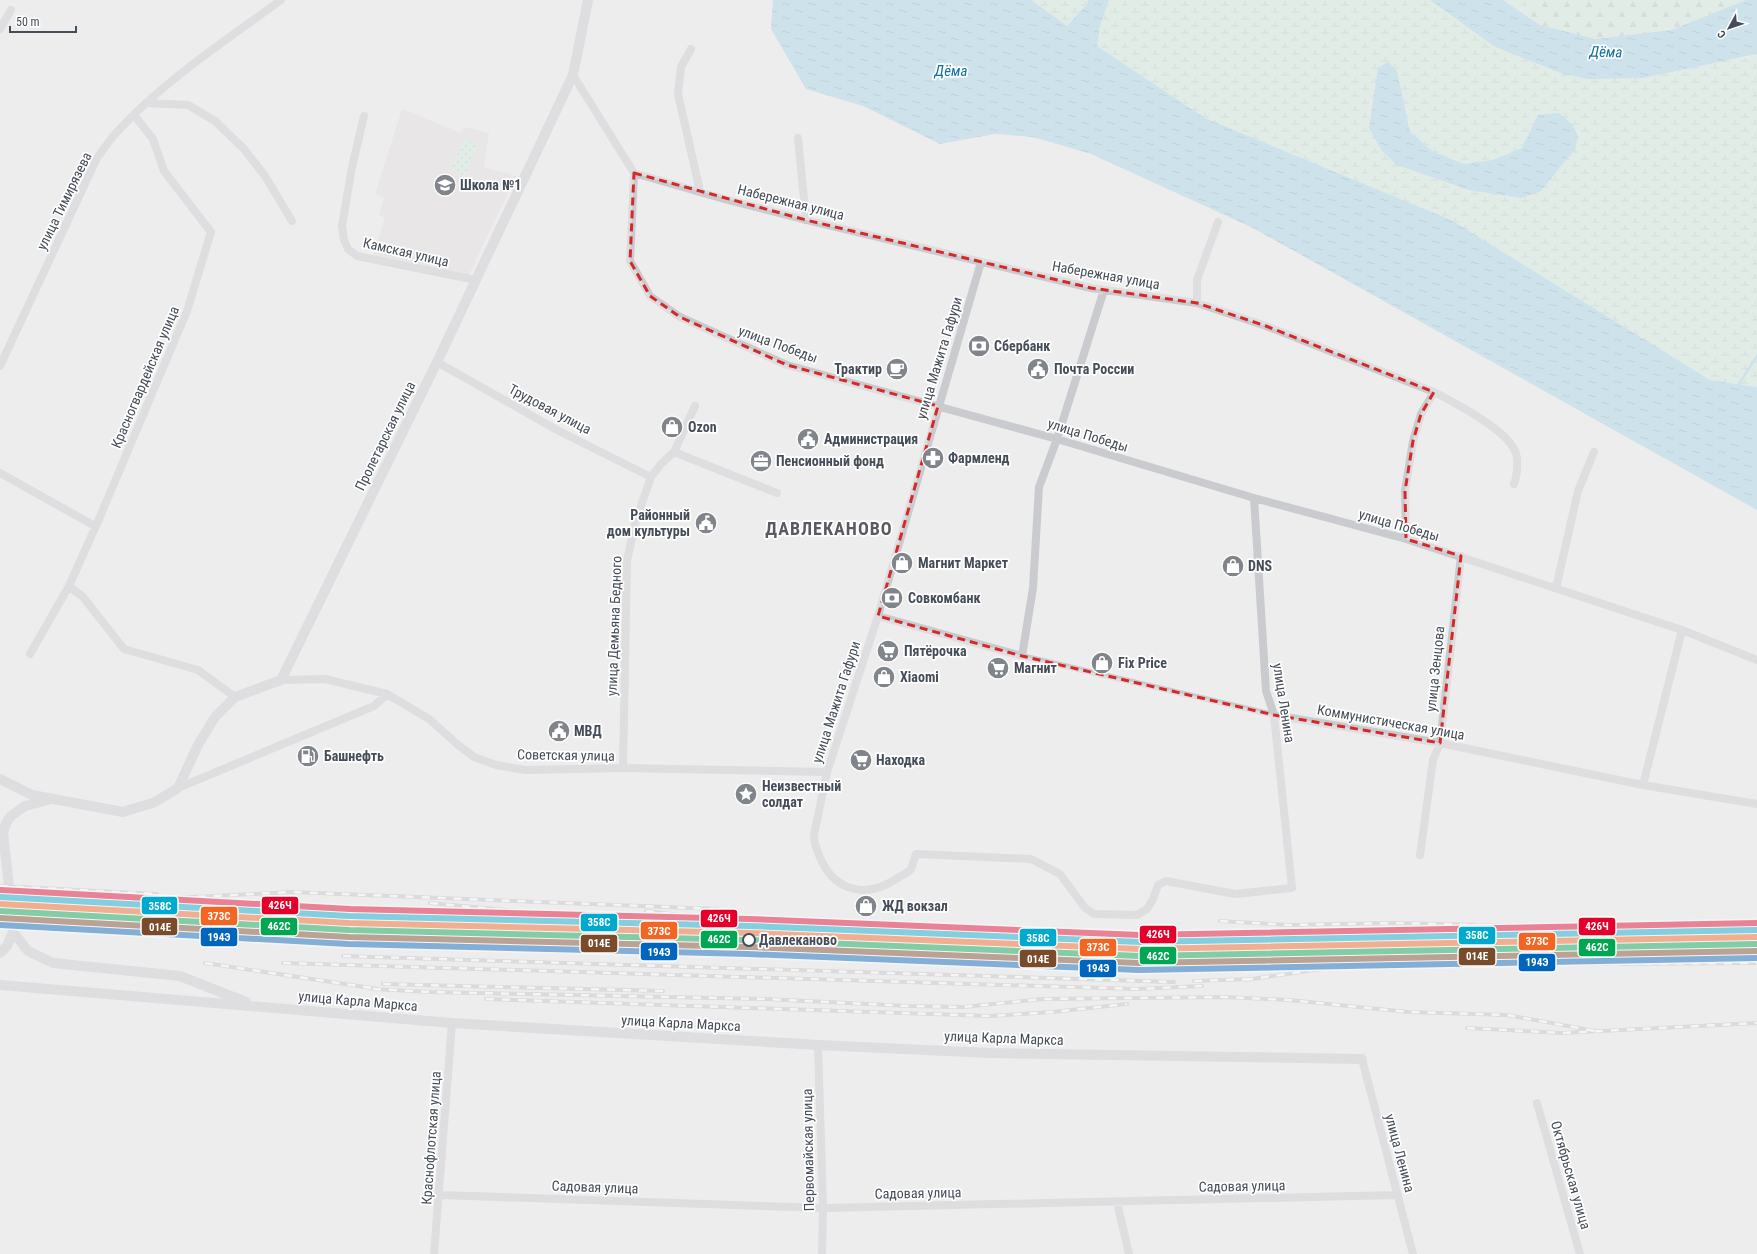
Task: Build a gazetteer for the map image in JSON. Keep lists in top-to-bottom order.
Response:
{
  "streets": {
    "street": [
      "улица Тимирязева",
      "Набережная улица",
      "Камская улица",
      "улица Победы",
      "улица Мажита Гафури",
      "Красногвардейская улица",
      "Трудовая улица",
      "Пролетарская улица",
      "улица Демьяна Бедного",
      "улица Зенцова",
      "улица Ленина",
      "Коммунистическая улица",
      "Советская улица",
      "улица Карла Маркса",
      "Краснофлотская улица",
      "Первомайская улица",
      "Октябрьская улица",
      "Садовая улица"
    ]
  },
  "crossings": [
    ["улица Тимирязева", "Красногвардейская улица"],
    ["Набережная улица", "улица Победы"],
    ["Набережная улица", "улица Мажита Гафури"],
    ["Камская улица", "Пролетарская улица"],
    ["улица Победы", "улица Мажита Гафури"],
    ["улица Победы", "улица Зенцова"],
    ["улица Победы", "улица Ленина"],
    ["улица Мажита Гафури", "улица Ленина"],
    ["улица Мажита Гафури", "Советская улица"],
    ["Трудовая улица", "Пролетарская улица"],
    ["Трудовая улица", "улица Демьяна Бедного"],
    ["Пролетарская улица", "Советская улица"],
    ["улица Демьяна Бедного", "Советская улица"],
    ["улица Зенцова", "Коммунистическая улица"],
    ["улица Ленина", "Коммунистическая улица"],
    ["улица Ленина", "улица Карла Маркса"],
    ["улица Ленина", "Садовая улица"],
    ["улица Карла Маркса", "Краснофлотская улица"],
    ["улица Карла Маркса", "Первомайская улица"],
    ["Краснофлотская улица", "Садовая улица"],
    ["Первомайская улица", "Садовая улица"]
  ],
  "districts": ["ДАВЛЕКАНОВО"],
  "water": ["Дёма"],
  "places": {
    "school or university": ["Школа №1"],
    "bank": ["Сбербанк", "Совкомбанк"],
    "cafe": ["Трактир"],
    "public building": [
      "Почта России",
      "Администрация",
      "Районный дом культуры",
      "МВД"
    ],
    "shop": [
      "Ozon",
      "Магнит Маркет",
      "DNS",
      "Fix Price",
      "Xiaomi",
      "ЖД вокзал"
    ],
    "pharmacy": ["Фармленд"],
    "office": ["Пенсионный фонд"],
    "supermarket": ["Пятёрочка", "Магнит", "Находка"],
    "fuel station": ["Башнефть"],
    "place": ["Неизвестный солдат"],
    "other": ["Давлеканово"]
  },
  "lines": [
    "transit line 426Ч",
    "transit line 358С",
    "transit line 373C",
    "transit line 462С",
    "transit line 014Е",
    "transit line 194Э"
  ],
  "scale_bar": "50 m",
  "north": "bottom left"
}
